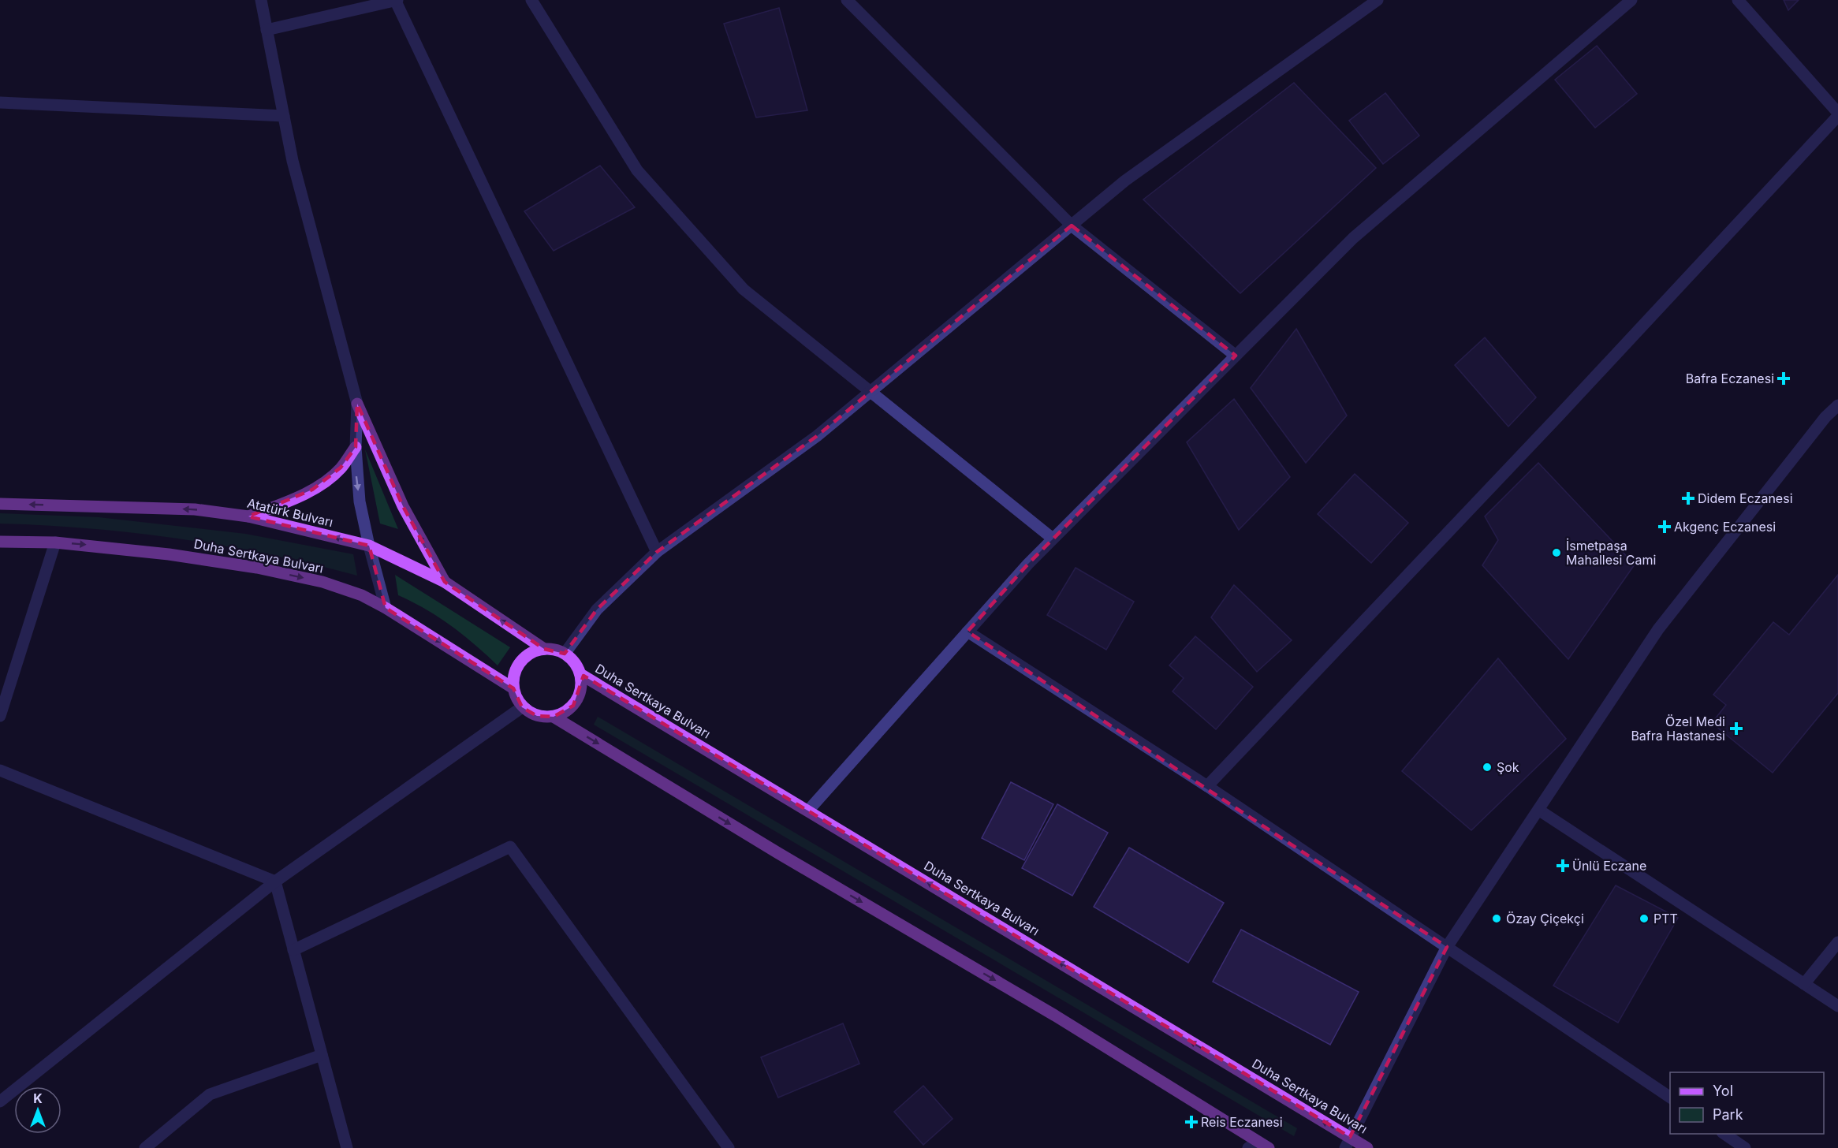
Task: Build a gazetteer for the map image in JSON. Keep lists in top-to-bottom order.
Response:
{
  "streets": {
    "main road": ["Atatürk Bulvarı", "Duha Sertkaya Bulvarı"]
  },
  "crossings": [
    ["Atatürk Bulvarı", "Duha Sertkaya Bulvarı"]
  ],
  "one_way": ["Atatürk Bulvarı"],
  "places": {
    "health": [
      "Bafra Eczanesi",
      "Didem Eczanesi",
      "Akgenç Eczanesi",
      "Özel Medi Bafra Hastanesi",
      "Ünlü Eczane",
      "Reis Eczanesi"
    ],
    "other": [
      "İsmetpaşa Mahallesi Cami",
      "Şok",
      "Özay Çiçekçi",
      "PTT"
    ]
  },
  "legend": ["Yol", "Park"],
  "north": "top"
}
